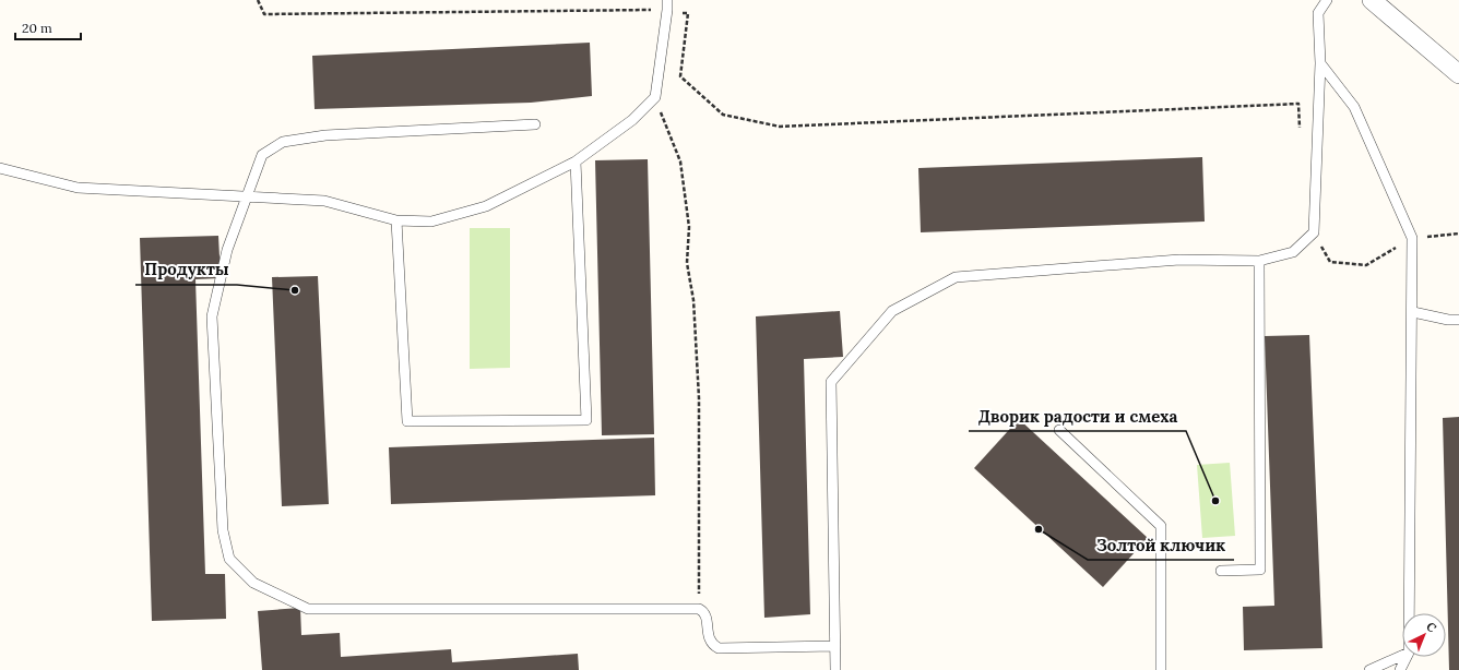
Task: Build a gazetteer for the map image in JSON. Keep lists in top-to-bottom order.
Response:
{
  "places": ["Продукты", "Дворик радости и смеха", "Золтой ключик"],
  "scale_bar": "20 m",
  "north": "top right"
}
